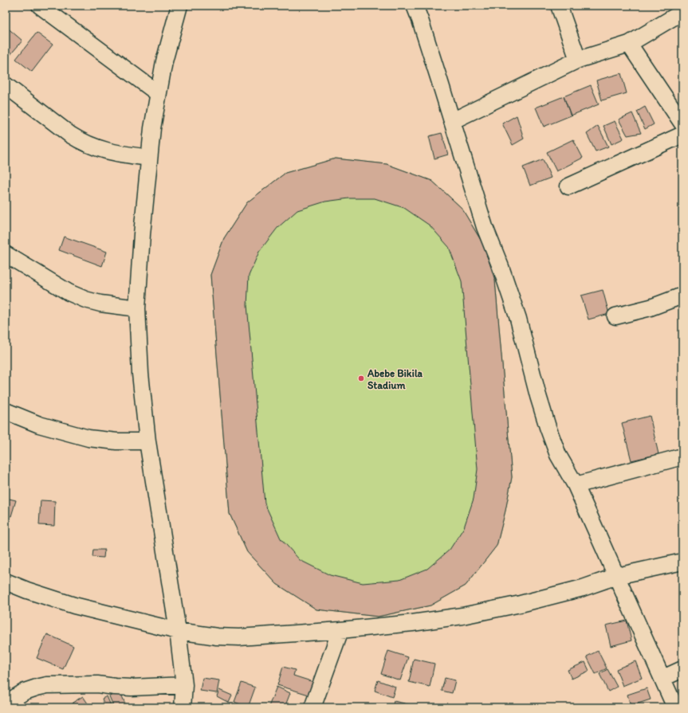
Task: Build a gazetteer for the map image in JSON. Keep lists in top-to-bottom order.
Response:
{
  "places": ["Abebe Bikila Stadium"]
}
